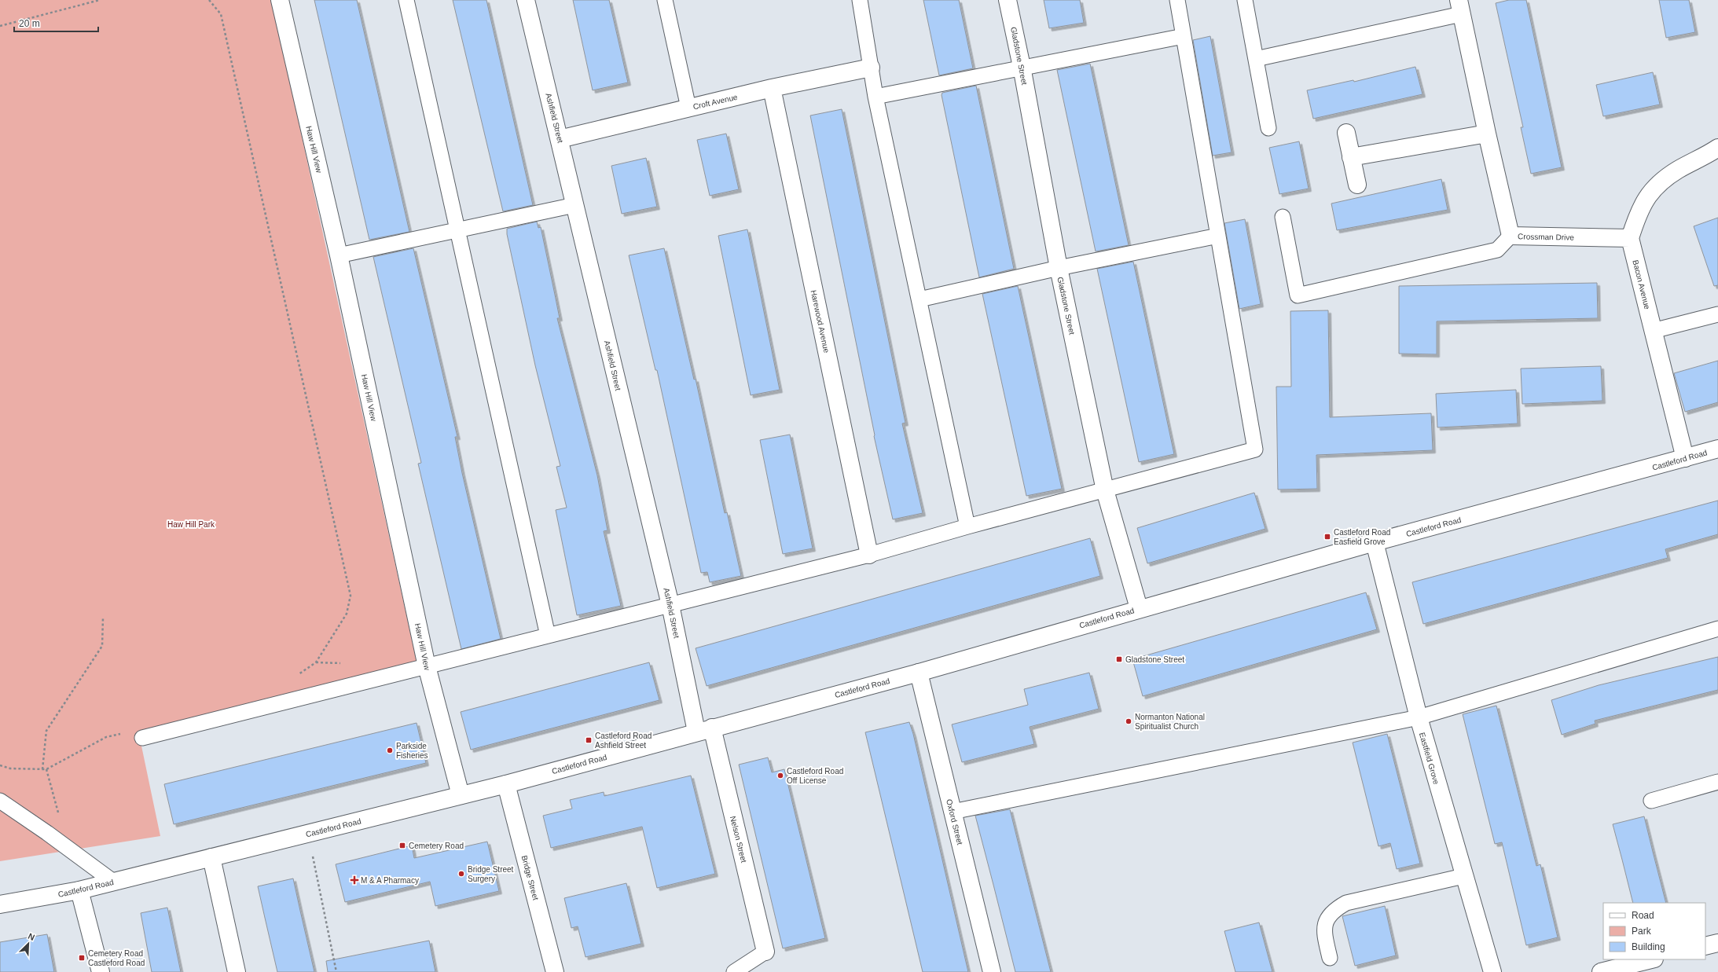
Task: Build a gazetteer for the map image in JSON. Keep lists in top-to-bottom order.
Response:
{
  "streets": {
    "street": [
      "Gladstone Street",
      "Croft Avenue",
      "Ashfield Street",
      "Haw Hill View",
      "Crossman Drive",
      "Bacon Avenue",
      "Harewood Avenue",
      "Castleford Road",
      "Eastfield Grove",
      "Oxford Street",
      "Nelson Street",
      "Bridge Street"
    ]
  },
  "crossings": [
    ["Gladstone Street", "Castleford Road"],
    ["Croft Avenue", "Ashfield Street"],
    ["Croft Avenue", "Harewood Avenue"],
    ["Ashfield Street", "Castleford Road"],
    ["Ashfield Street", "Nelson Street"],
    ["Haw Hill View", "Castleford Road"],
    ["Crossman Drive", "Bacon Avenue"],
    ["Bacon Avenue", "Castleford Road"],
    ["Castleford Road", "Eastfield Grove"],
    ["Castleford Road", "Oxford Street"],
    ["Castleford Road", "Nelson Street"],
    ["Castleford Road", "Bridge Street"]
  ],
  "parks": ["Haw Hill Park"],
  "places": {
    "transit": [
      "Castleford Road Easfield Grove",
      "Gladstone Street",
      "Castleford Road Ashfield Street",
      "Cemetery Road",
      "Cemetery Road Castleford Road"
    ],
    "other": [
      "Normanton National Spiritualist Church",
      "Parkside Fisheries",
      "Castleford Road Off License",
      "Bridge Street Surgery"
    ],
    "health": ["M & A Pharmacy"]
  },
  "legend": ["Road", "Park", "Building"],
  "scale_bar": "20 m",
  "north": "top right"
}
